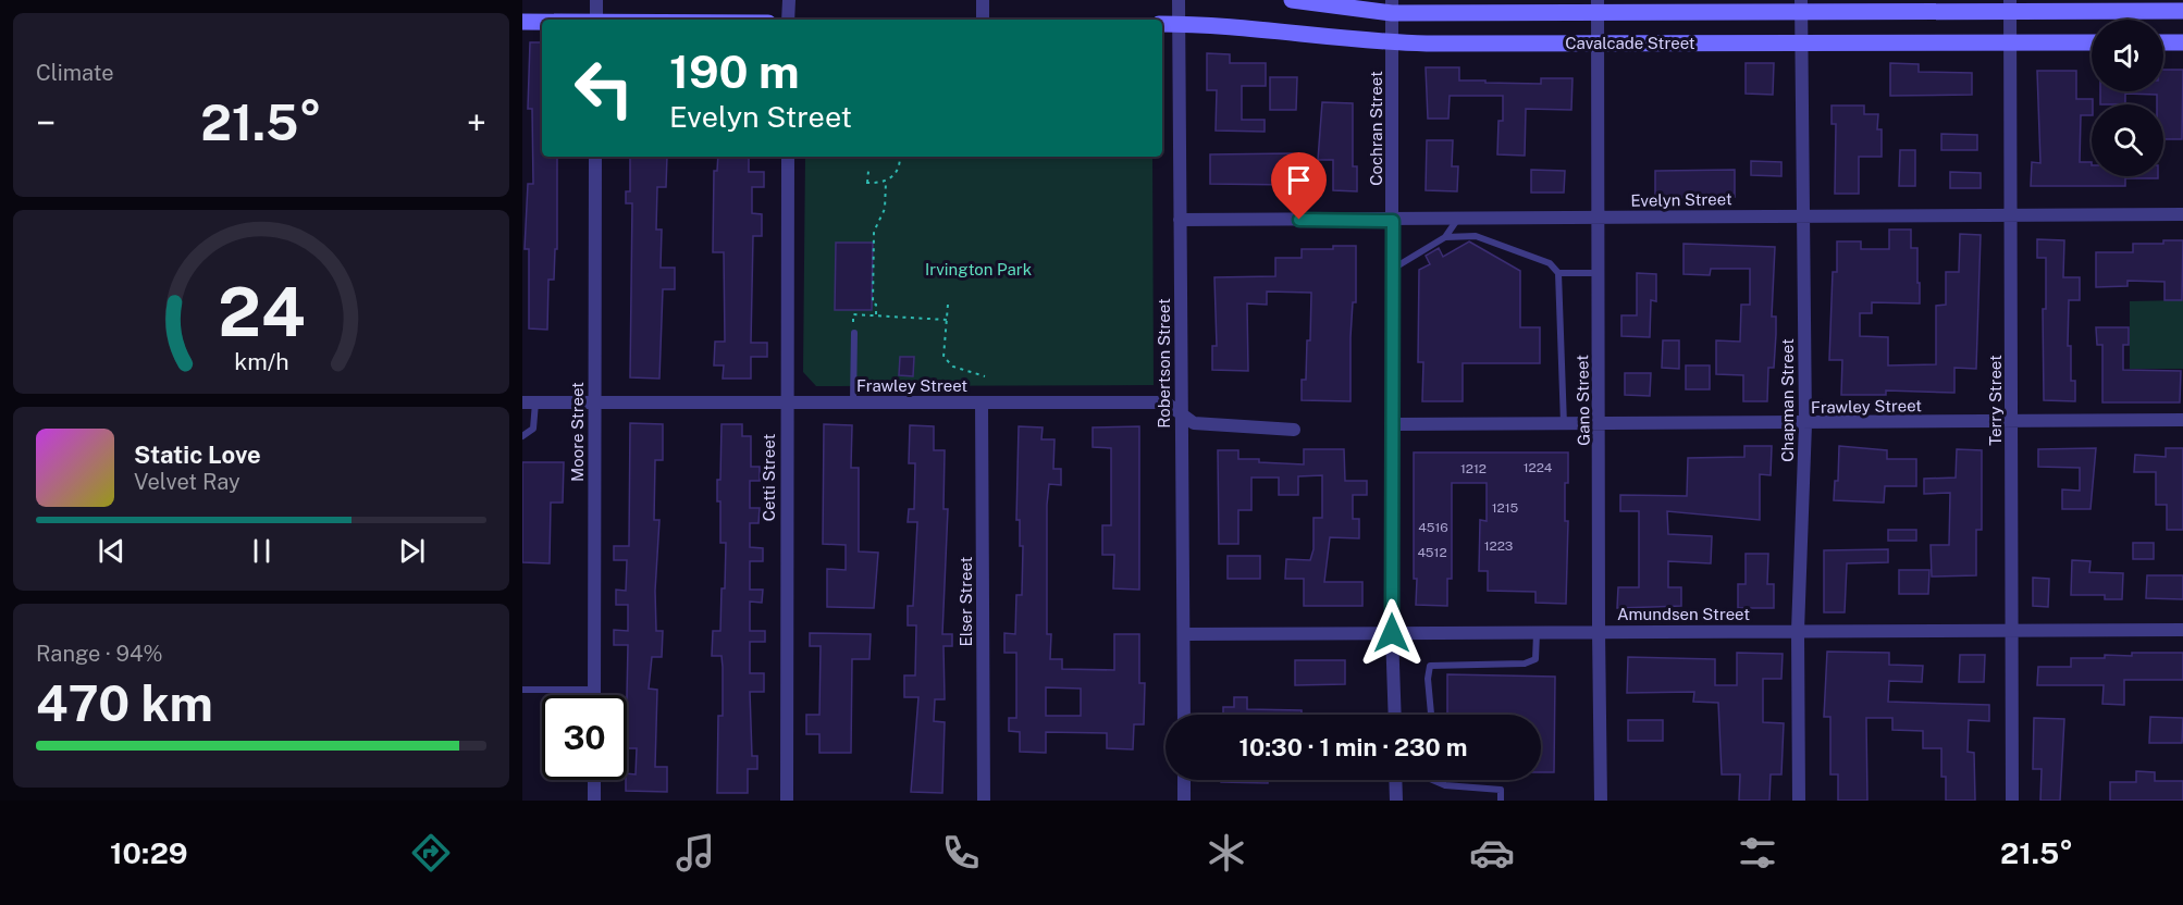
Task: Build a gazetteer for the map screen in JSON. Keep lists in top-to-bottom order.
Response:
{
  "streets": {
    "main road": ["Cavalcade Street"],
    "street": [
      "Cochran Street",
      "Evelyn Street",
      "Robertson Street",
      "Frawley Street",
      "Gano Street",
      "Chapman Street",
      "Terry Street",
      "Moore Street",
      "Cetti Street",
      "Elser Street",
      "Amundsen Street"
    ]
  },
  "crossings": [
    ["Cavalcade Street", "Cochran Street"],
    ["Cavalcade Street", "Robertson Street"],
    ["Cavalcade Street", "Gano Street"],
    ["Cavalcade Street", "Chapman Street"],
    ["Cavalcade Street", "Terry Street"],
    ["Cochran Street", "Evelyn Street"],
    ["Cochran Street", "Frawley Street"],
    ["Cochran Street", "Amundsen Street"],
    ["Evelyn Street", "Robertson Street"],
    ["Evelyn Street", "Gano Street"],
    ["Evelyn Street", "Chapman Street"],
    ["Evelyn Street", "Terry Street"],
    ["Robertson Street", "Frawley Street"],
    ["Robertson Street", "Amundsen Street"],
    ["Frawley Street", "Gano Street"],
    ["Frawley Street", "Chapman Street"],
    ["Frawley Street", "Terry Street"],
    ["Frawley Street", "Moore Street"],
    ["Frawley Street", "Cetti Street"],
    ["Frawley Street", "Elser Street"],
    ["Gano Street", "Amundsen Street"],
    ["Chapman Street", "Amundsen Street"],
    ["Terry Street", "Amundsen Street"]
  ],
  "parks": ["Irvington Park"],
  "house_numbers": [
    "1224",
    "1212",
    "1215",
    "4516",
    "1223",
    "4512"
  ],
  "page": {
    "tile": [
      "Climate",
      ["Range · 94%", "470 km"]
    ],
    "turn": ["190 m", "Evelyn Street"],
    "heat": ["−", "21.5°", "+"],
    "song": ["Static Love", "Velvet Ray"],
    "limit": "30",
    "trip": "10:30 · 1 min · 230 m",
    "tabs": ["10:29", "21.5°"],
    "gauge": ["24", "km/h"]
  }
}
